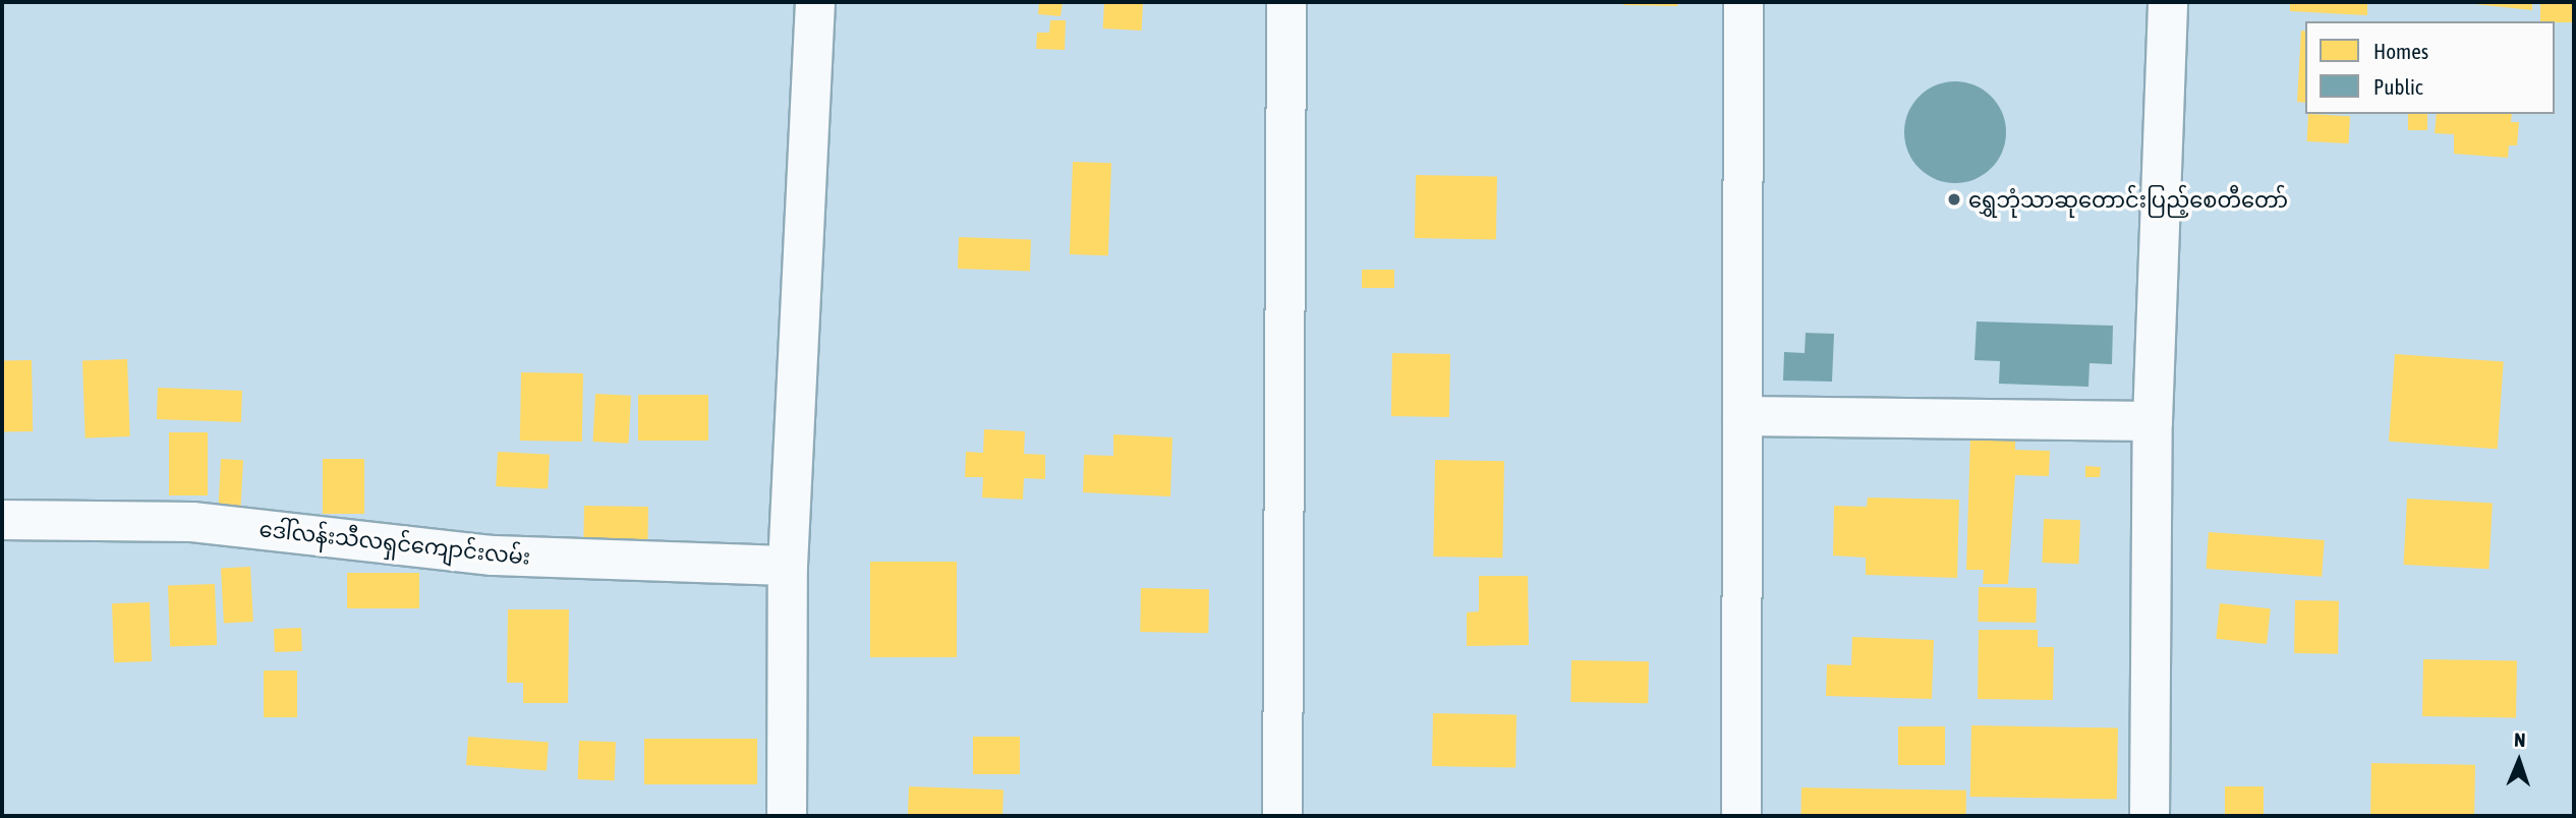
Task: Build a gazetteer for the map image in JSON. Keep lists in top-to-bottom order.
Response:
{
  "streets": {
    "street": ["ဒေါ်လန်းသီလရှင်ကျောင်းလမ်း"]
  },
  "places": ["ရွှေဘုံသာဆုတောင်းပြည့်စေတီတော်"],
  "legend": ["Homes", "Public"],
  "north": "top"
}
